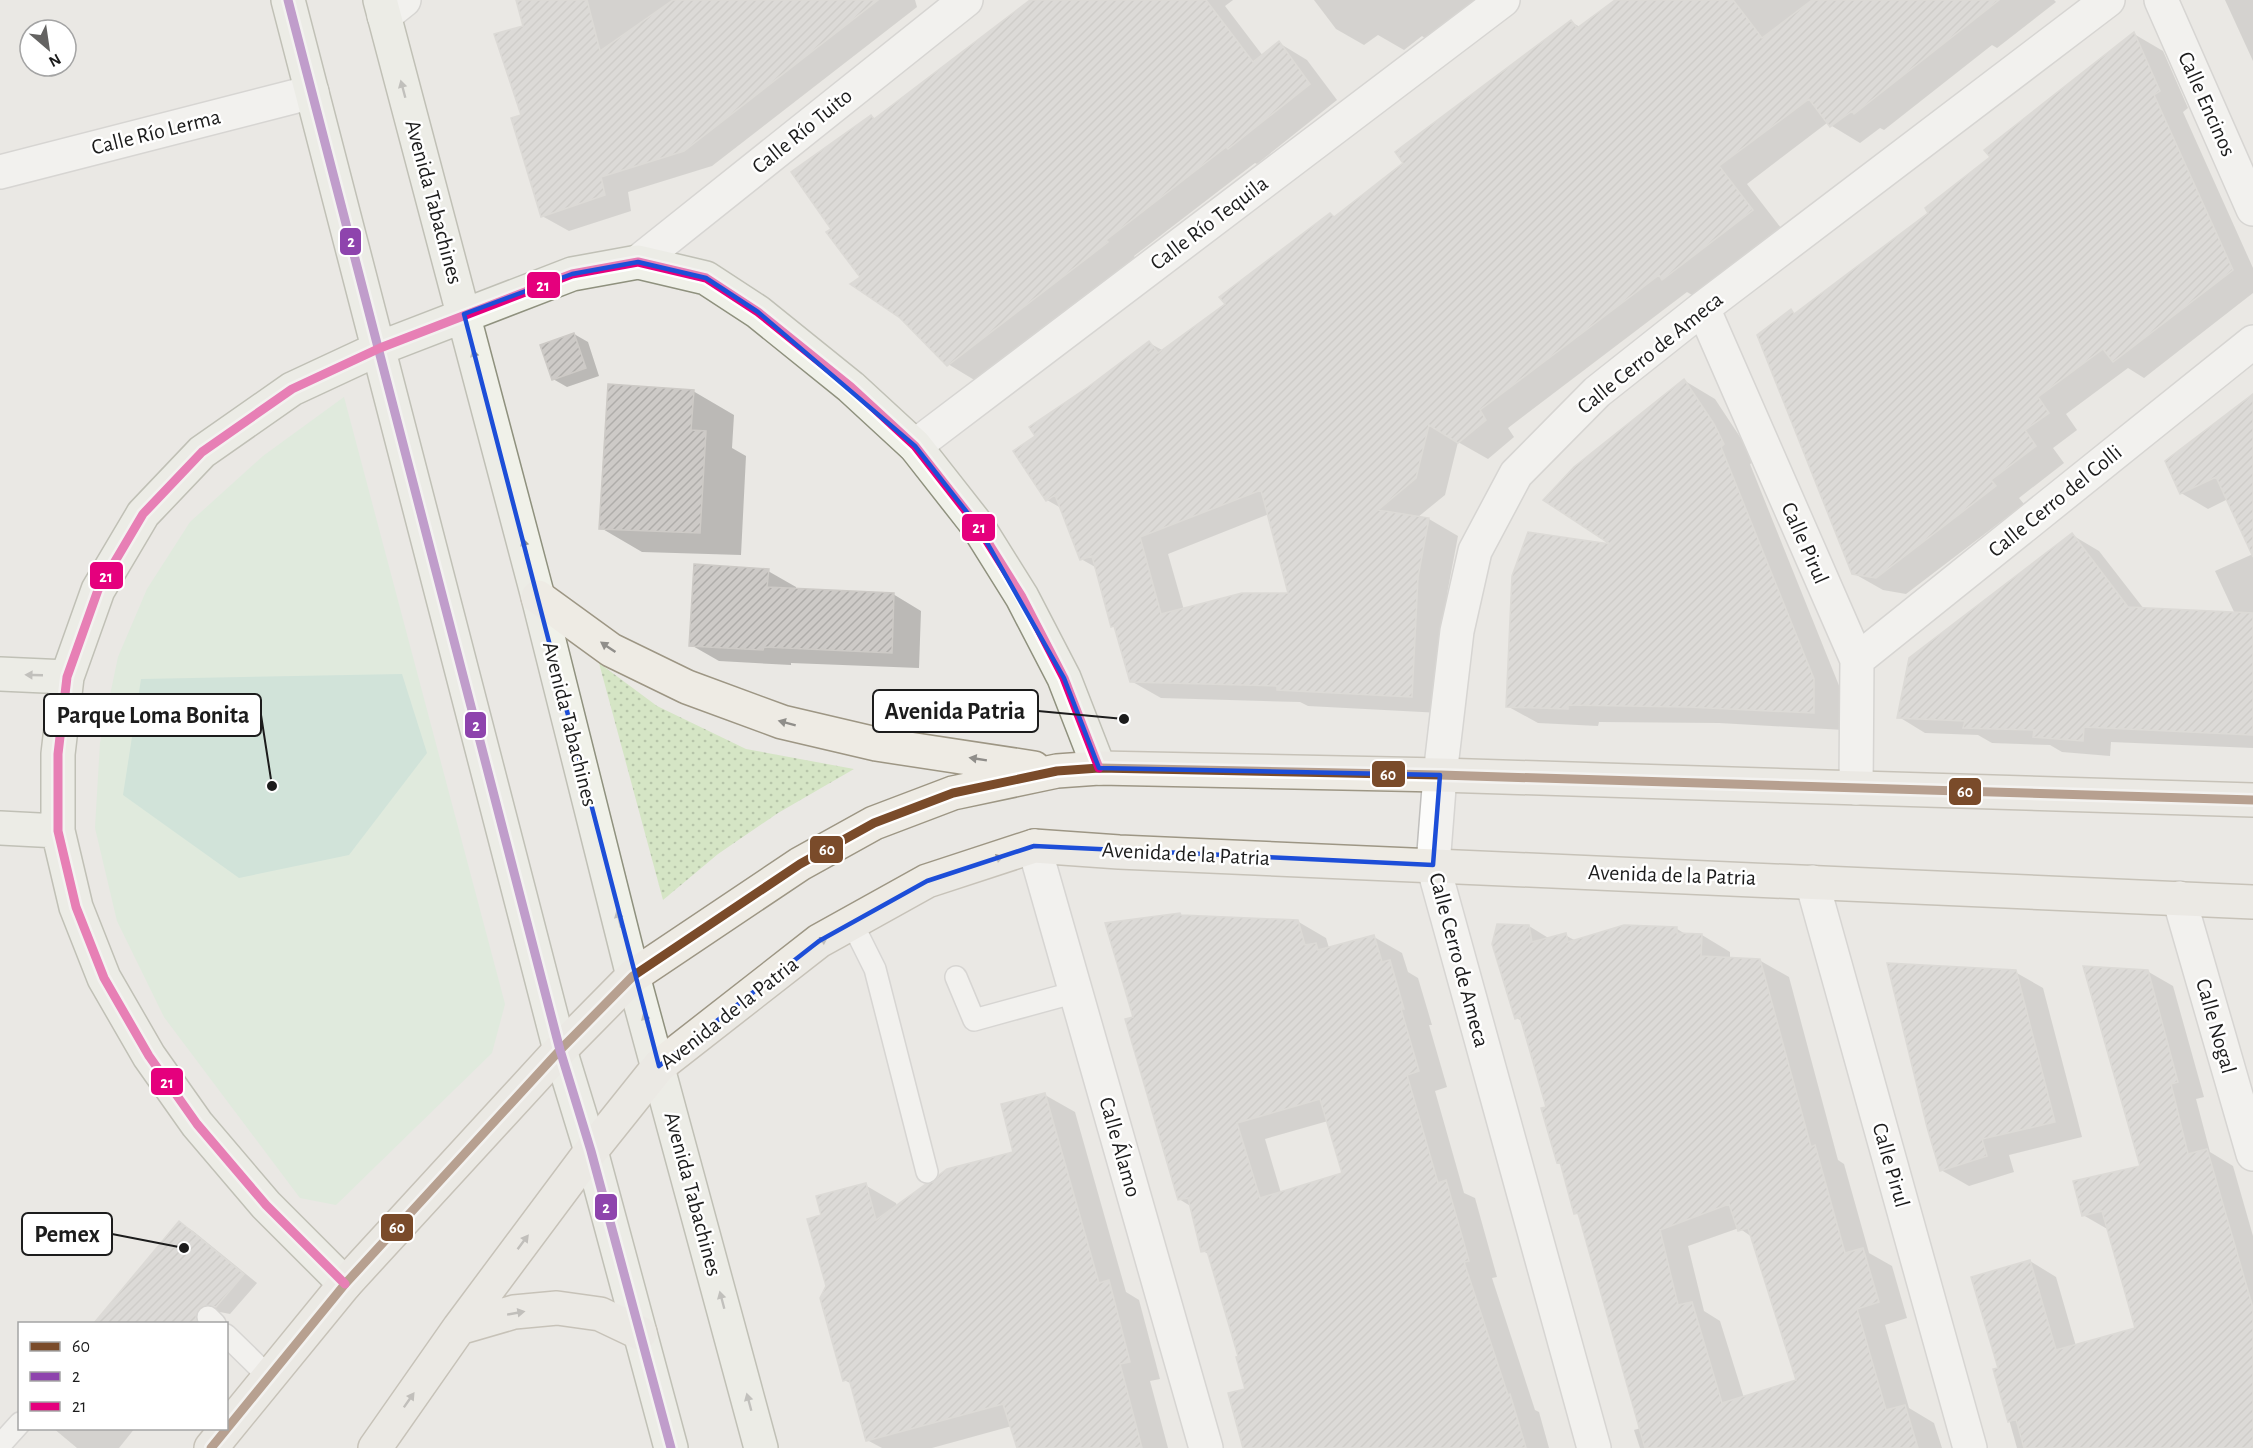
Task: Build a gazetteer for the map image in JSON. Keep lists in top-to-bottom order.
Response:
{
  "streets": {
    "main road": ["Avenida de la Patria"],
    "street": [
      "Calle Encinos",
      "Calle Río Tuito",
      "Calle Río Lerma",
      "Avenida Tabachines",
      "Calle Río Tequila",
      "Calle Cerro de Ameca",
      "Calle Cerro del Colli",
      "Calle Pirul",
      "Calle Nogal",
      "Calle Álamo"
    ]
  },
  "crossings": [
    ["Avenida Tabachines", "Avenida de la Patria"],
    ["Calle Cerro de Ameca", "Calle Pirul"],
    ["Calle Cerro de Ameca", "Avenida de la Patria"],
    ["Calle Cerro del Colli", "Calle Pirul"],
    ["Calle Pirul", "Avenida de la Patria"],
    ["Avenida de la Patria", "Calle Nogal"],
    ["Avenida de la Patria", "Calle Álamo"]
  ],
  "places": ["Avenida Patria", "Parque Loma Bonita", "Pemex"],
  "lines": ["transit line 2", "transit line 21", "transit line 60"],
  "legend": ["60", "2", "21"],
  "north": "bottom right"
}
